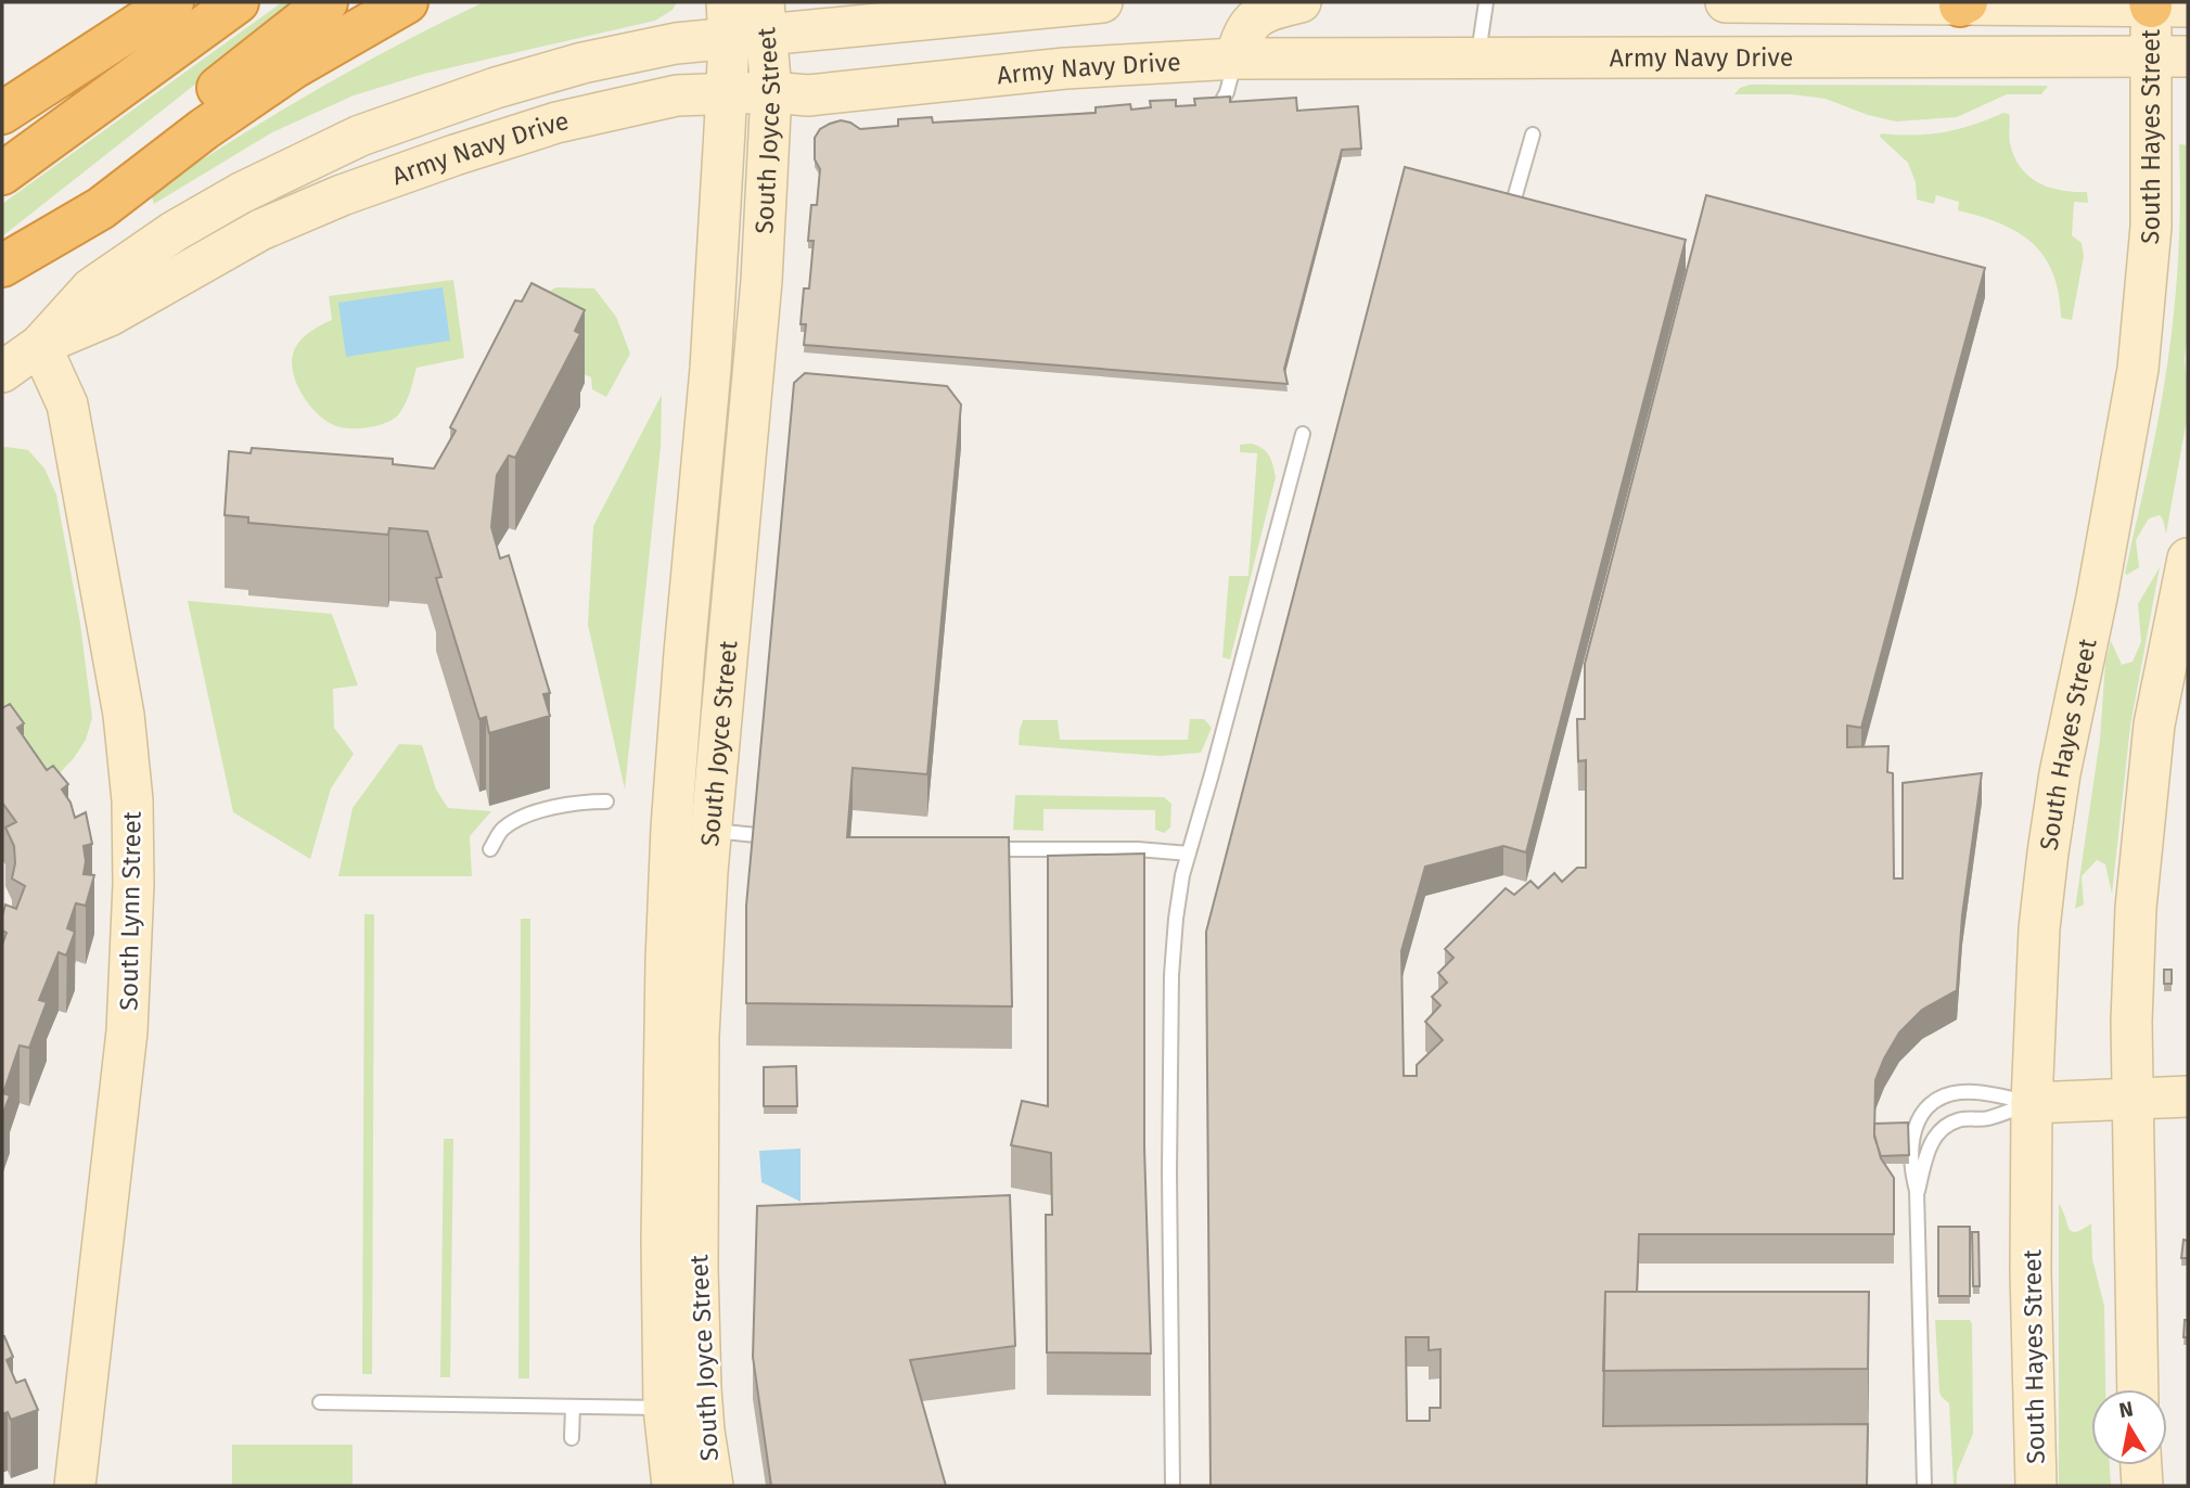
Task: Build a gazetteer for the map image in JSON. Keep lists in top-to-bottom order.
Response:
{
  "streets": {
    "main road": [
      "Army Navy Drive",
      "South Joyce Street",
      "South Hayes Street",
      "South Lynn Street"
    ]
  },
  "crossings": [
    ["Army Navy Drive", "South Joyce Street"],
    ["Army Navy Drive", "South Hayes Street"],
    ["Army Navy Drive", "South Lynn Street"]
  ],
  "north": "top"
}
